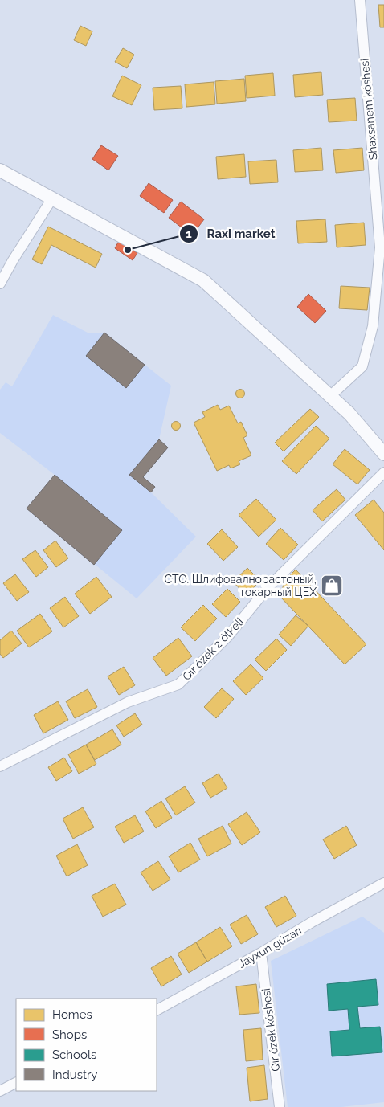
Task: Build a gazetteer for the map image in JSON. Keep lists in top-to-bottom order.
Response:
{
  "streets": {
    "street": [
      "Shaxsanem kóshesi",
      "Qır ózek 2 ótkeli",
      "Jayxun gúzarı",
      "Qır ózek kóshesi"
    ]
  },
  "crossings": [
    ["Jayxun gúzarı", "Qır ózek kóshesi"]
  ],
  "places": {
    "other": ["Raxi market"],
    "shop": ["СТО. Шлифовалнорастоный, токарный ЦЕХ"]
  },
  "legend": [
    "Homes",
    "Shops",
    "Schools",
    "Industry"
  ]
}
